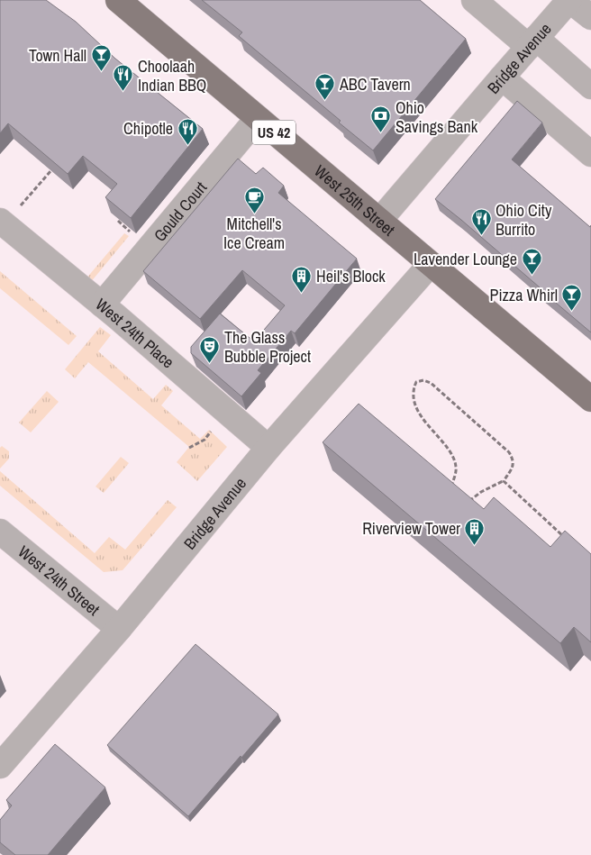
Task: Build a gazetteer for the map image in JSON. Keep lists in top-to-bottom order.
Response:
{
  "streets": {
    "main road": ["US 42", "West 25th Street"],
    "street": [
      "Bridge Avenue",
      "Gould Court",
      "West 24th Place",
      "West 24th Street"
    ]
  },
  "crossings": [
    ["Bridge Avenue", "West 25th Street"],
    ["Bridge Avenue", "West 24th Place"],
    ["Bridge Avenue", "West 24th Street"],
    ["West 25th Street", "Gould Court"],
    ["Gould Court", "West 24th Place"]
  ],
  "places": {
    "bar": [
      "Town Hall",
      "ABC Tavern",
      "Lavender Lounge",
      "Pizza Whirl"
    ],
    "restaurant": ["Choolaah Indian BBQ", "Chipotle", "Ohio City Burrito"],
    "bank": ["Ohio Savings Bank"],
    "cafe": ["Mitchell's Ice Cream"],
    "building": ["Heil's Block", "Riverview Tower"],
    "theatre": ["The Glass Bubble Project"]
  }
}
